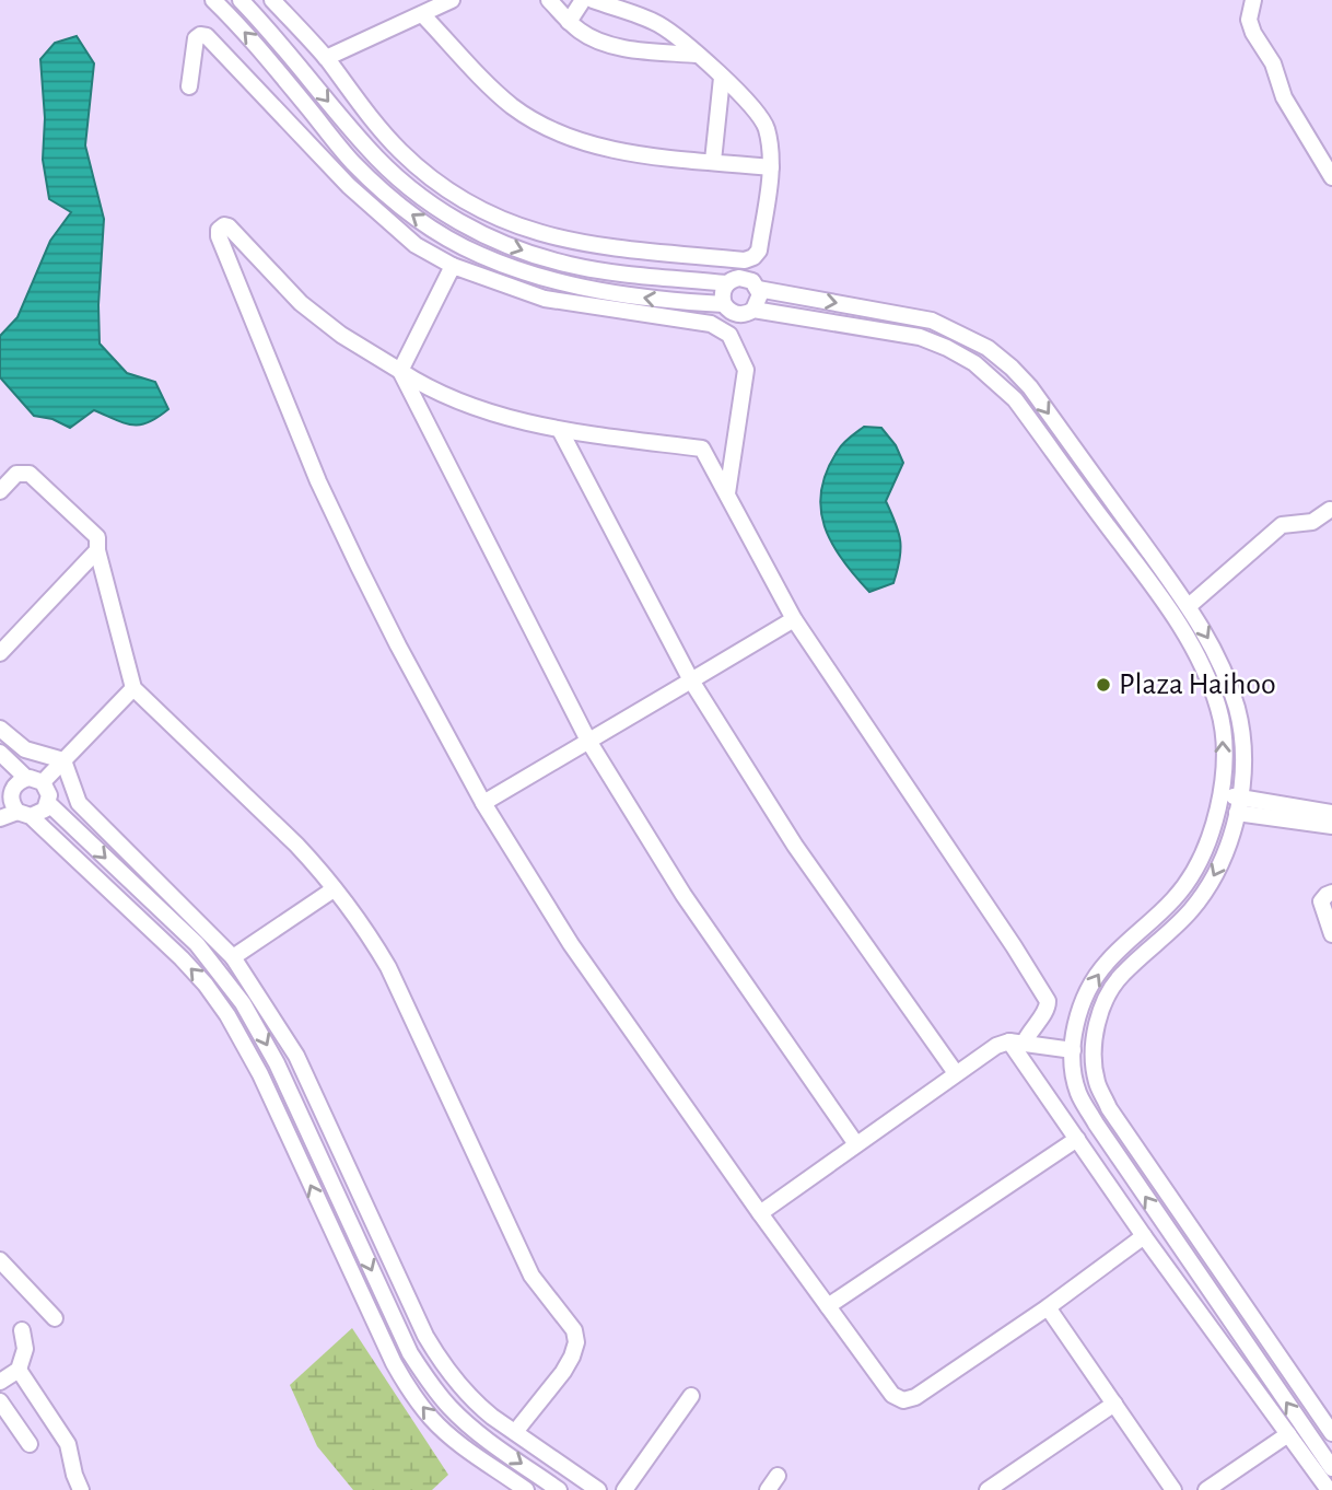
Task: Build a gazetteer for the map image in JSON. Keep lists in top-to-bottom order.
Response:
{
  "places": ["Plaza Haihoo"]
}
